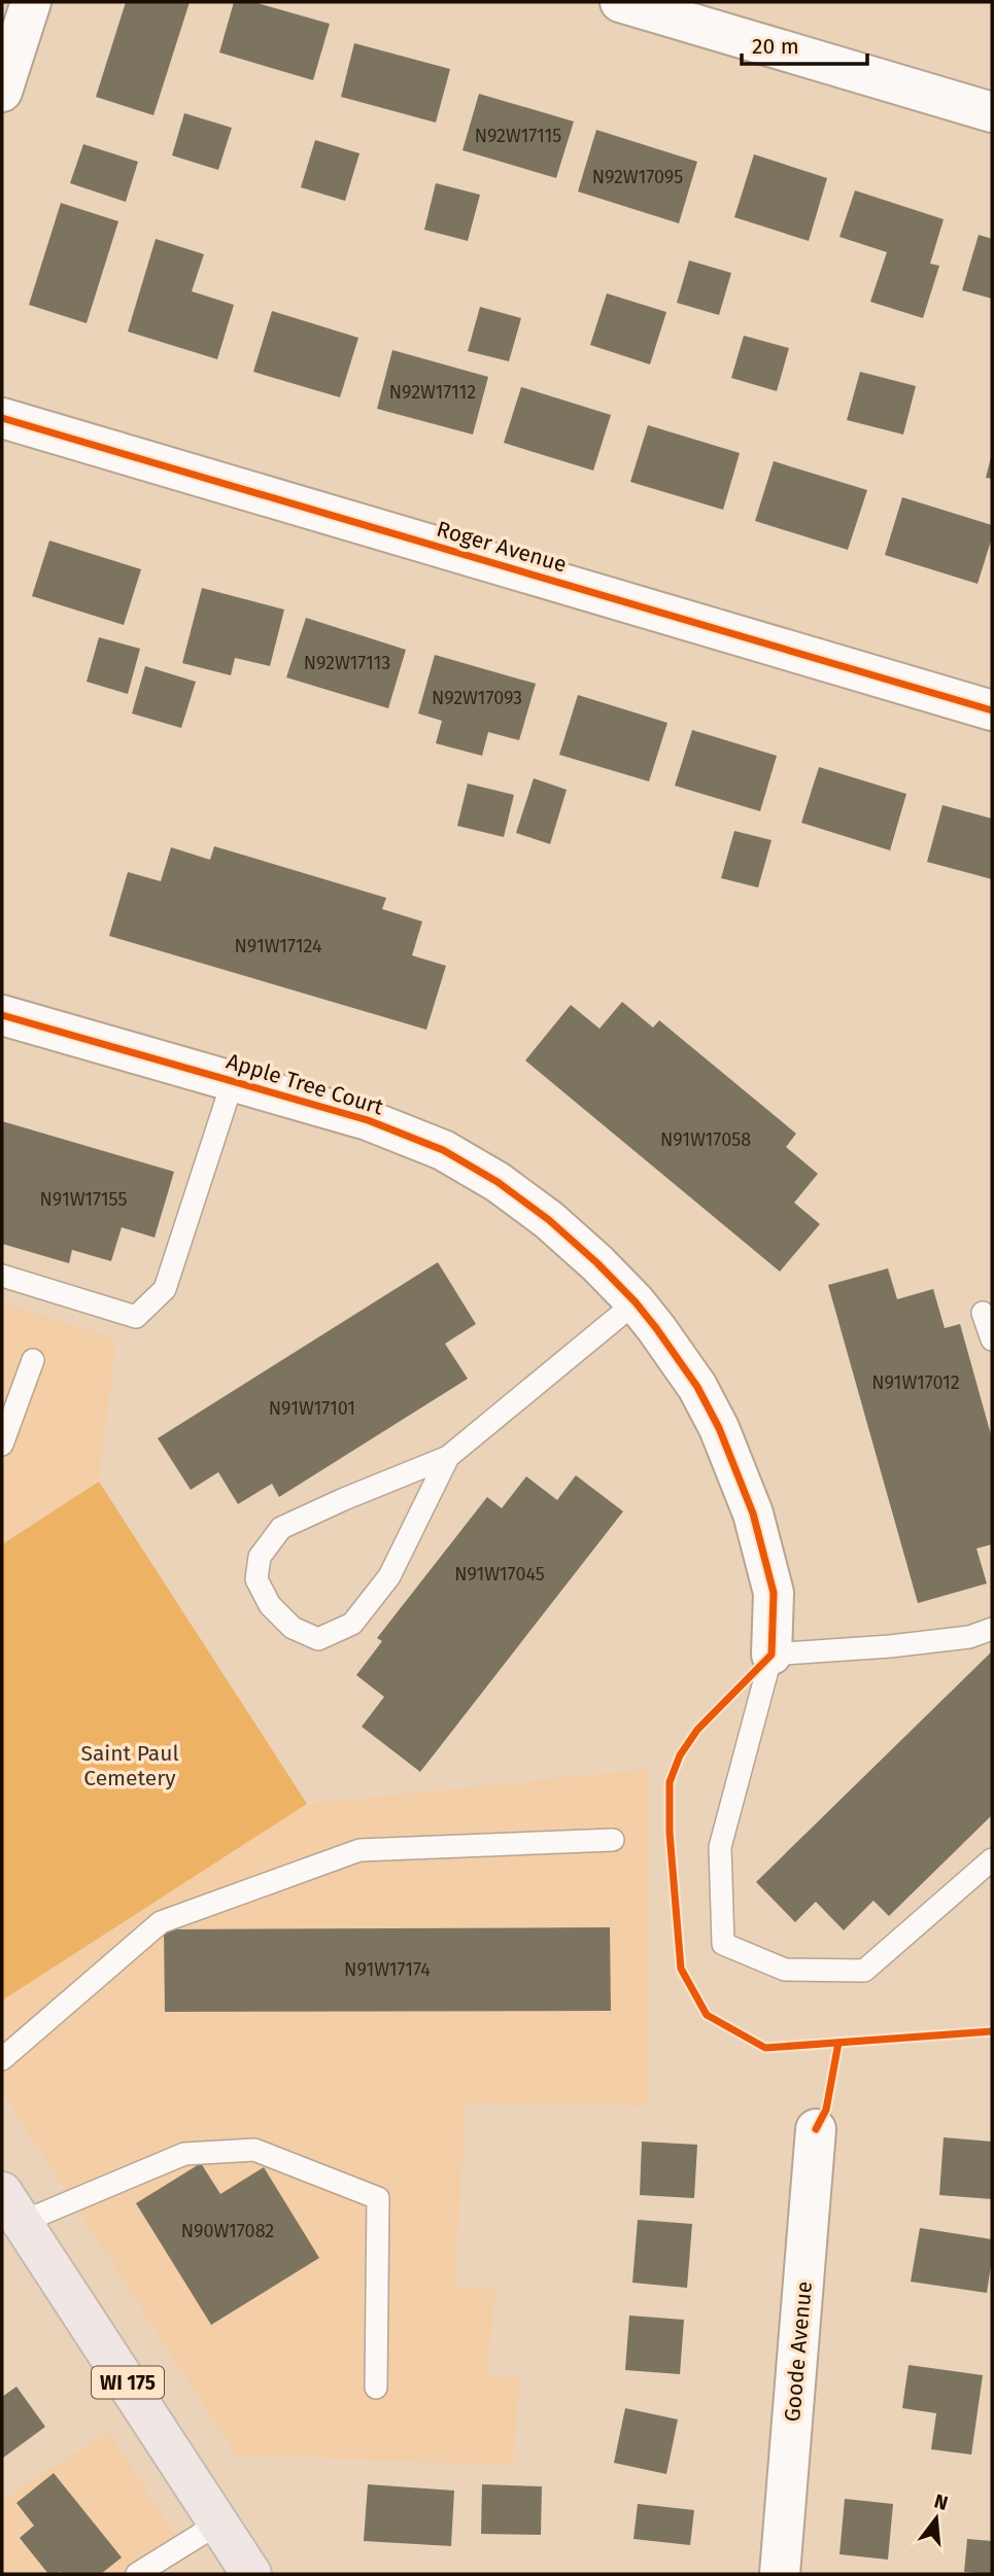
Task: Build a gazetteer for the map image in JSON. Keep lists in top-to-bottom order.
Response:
{
  "streets": {
    "main road": ["WI 175"],
    "street": ["Roger Avenue", "Apple Tree Court", "Goode Avenue"]
  },
  "parks": ["Saint Paul Cemetery"],
  "house_numbers": [
    "N92W17115",
    "N92W17095",
    "N92W17112",
    "N92W17113",
    "N92W17093",
    "N91W17124",
    "N91W17058",
    "N91W17155",
    "N91W17012",
    "N91W17101",
    "N91W17045",
    "N91W17174",
    "N90W17082"
  ],
  "scale_bar": "20 m",
  "north": "top"
}
